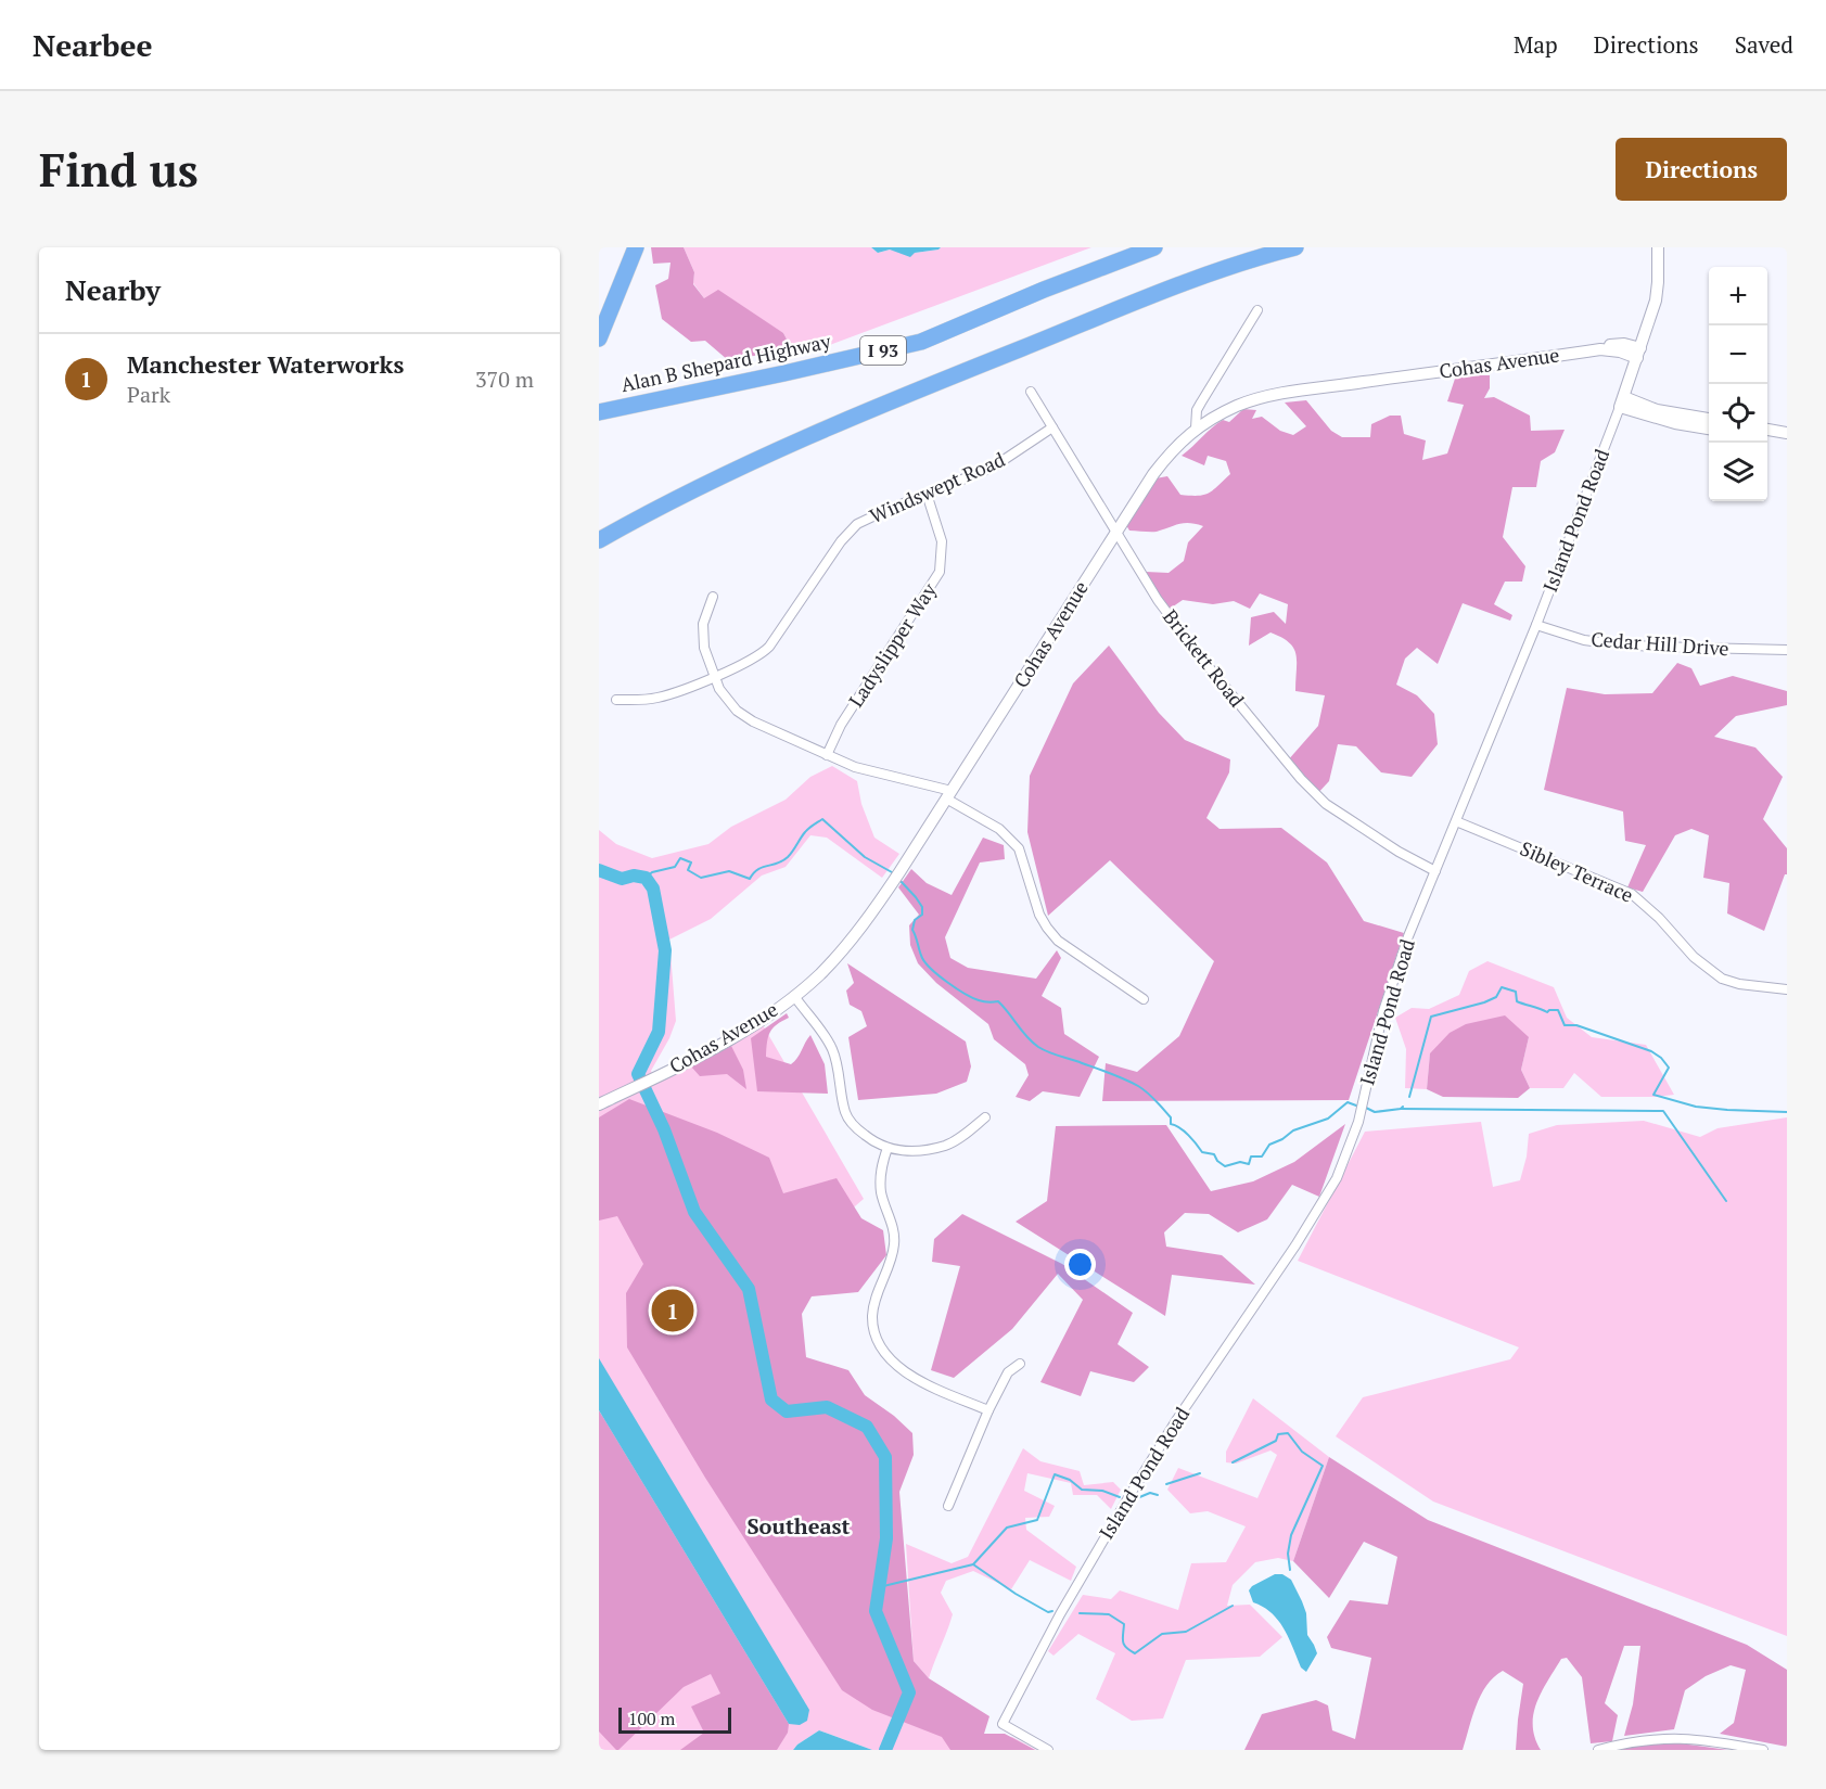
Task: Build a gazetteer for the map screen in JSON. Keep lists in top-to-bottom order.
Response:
{
  "streets": {
    "highway": ["I 93", "Alan B Shepard Highway"],
    "street": [
      "Cohas Avenue",
      "Windswept Road",
      "Island Pond Road",
      "Cedar Hill Drive",
      "Ladyslipper Way",
      "Brickett Road",
      "Sibley Terrace"
    ]
  },
  "crossings": [
    ["Cohas Avenue", "Island Pond Road"],
    ["Cohas Avenue", "Brickett Road"],
    ["Windswept Road", "Ladyslipper Way"],
    ["Windswept Road", "Brickett Road"],
    ["Island Pond Road", "Cedar Hill Drive"],
    ["Island Pond Road", "Brickett Road"],
    ["Island Pond Road", "Sibley Terrace"]
  ],
  "districts": ["Southeast"],
  "scale_bar": "100 m",
  "page": {
    "header": "Nearbee",
    "nav": ["Map", "Directions", "Saved"],
    "buttons": "Directions",
    "title": "Find us",
    "heading": "Nearby",
    "map_buttons": ["+", "−"],
    "list": [
      {
        "mark": "1",
        "name": "Manchester Waterworks",
        "note": "Park",
        "value": "370 m"
      }
    ],
    "pins": "1",
    "scale": "100 m"
  }
}
